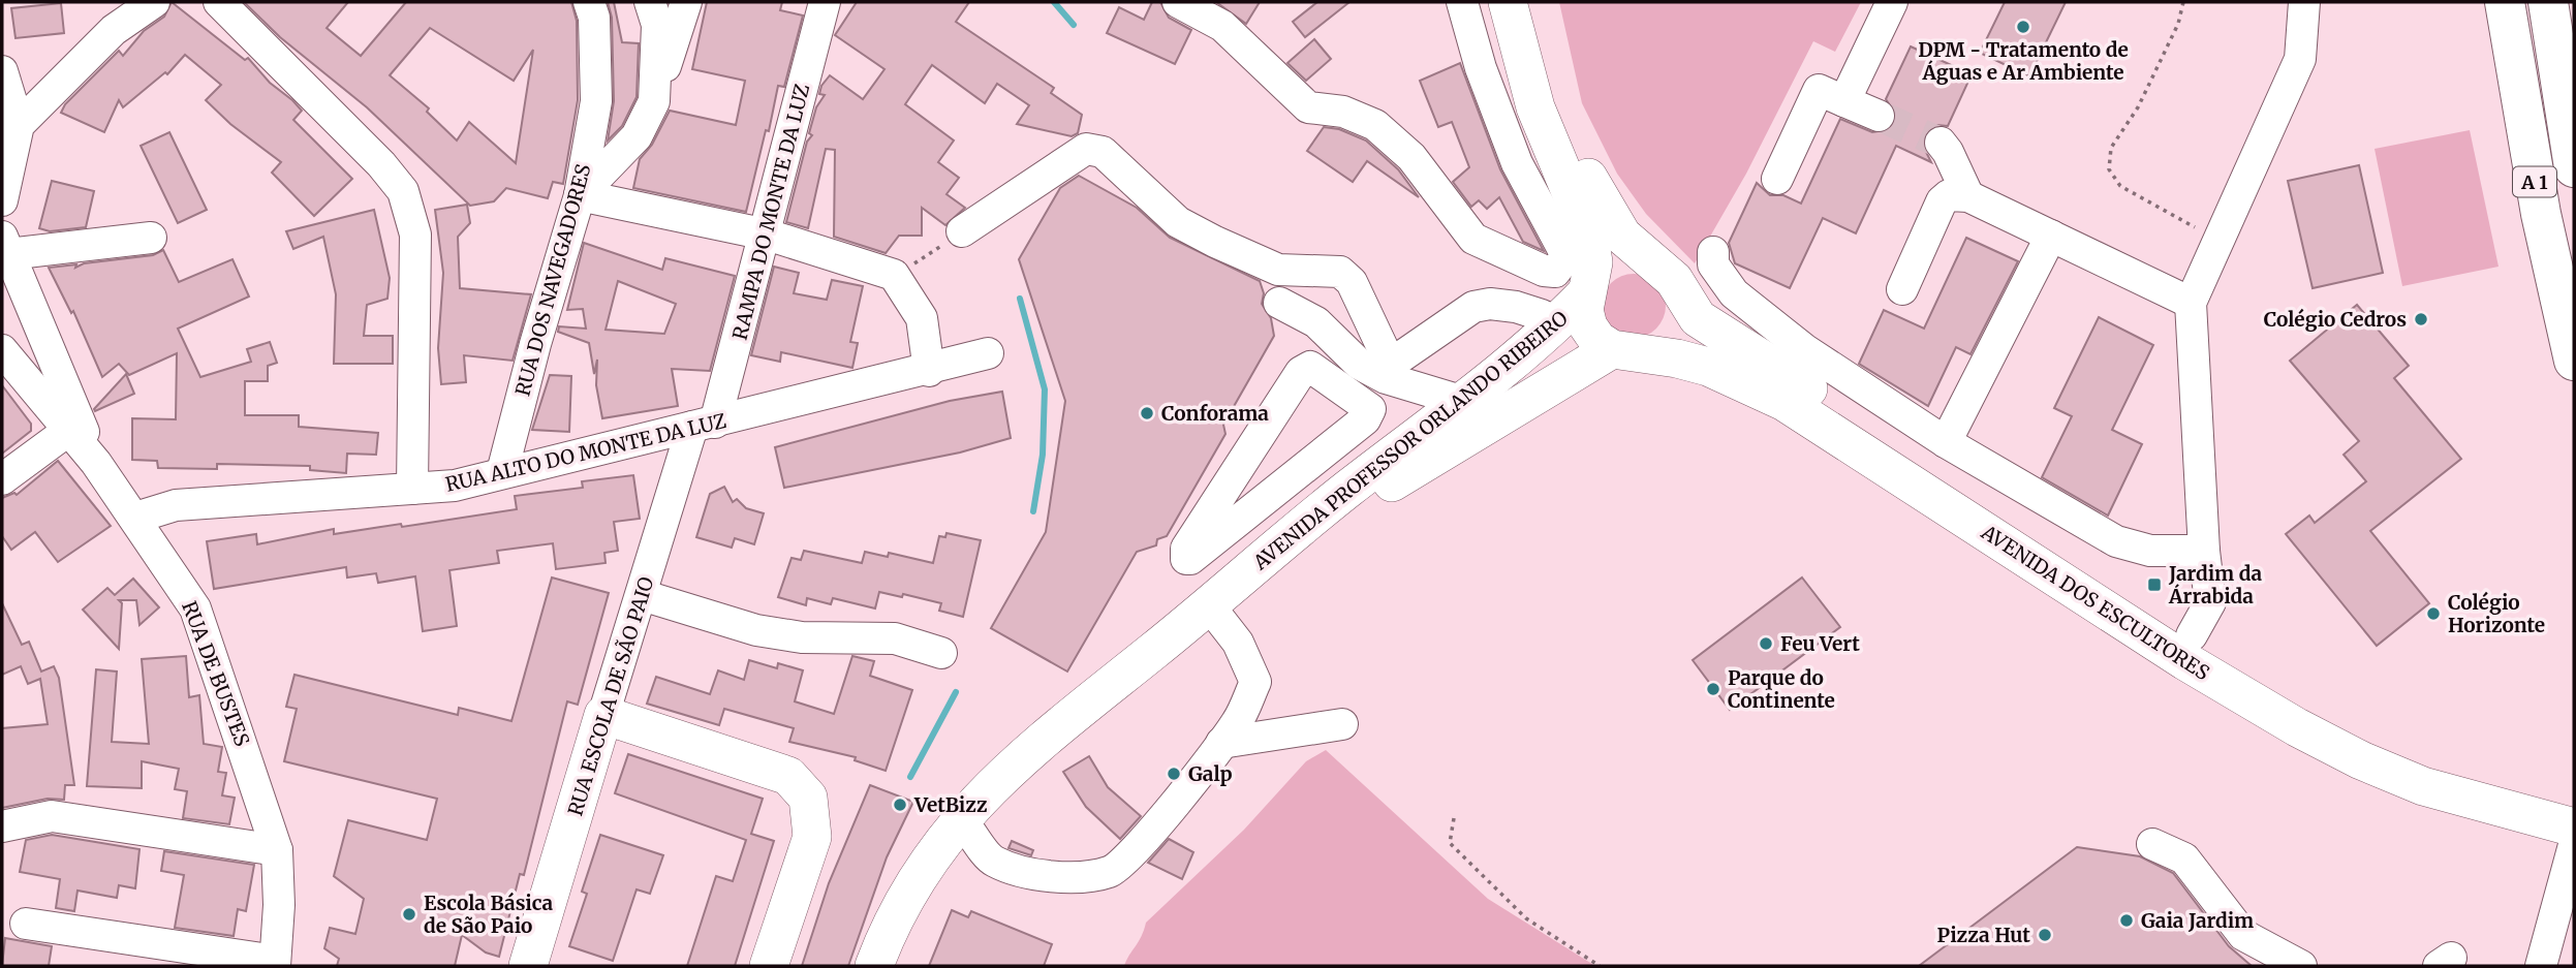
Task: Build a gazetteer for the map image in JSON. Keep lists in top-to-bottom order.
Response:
{
  "streets": {
    "highway": ["A 1"],
    "main road": ["AVENIDA PROFESSOR ORLANDO RIBEIRO", "AVENIDA DOS ESCULTORES", "RUA ESCOLA DE SÃO PAIO"],
    "street": [
      "RAMPA DO MONTE DA LUZ",
      "RUA DOS NAVEGADORES",
      "RUA ALTO DO MONTE DA LUZ",
      "RUA DE BUSTES"
    ]
  },
  "crossings": [
    ["RAMPA DO MONTE DA LUZ", "RUA ALTO DO MONTE DA LUZ"],
    ["RAMPA DO MONTE DA LUZ", "RUA ESCOLA DE SÃO PAIO"],
    ["RUA DOS NAVEGADORES", "RUA ALTO DO MONTE DA LUZ"],
    ["AVENIDA PROFESSOR ORLANDO RIBEIRO", "AVENIDA DOS ESCULTORES"],
    ["RUA ALTO DO MONTE DA LUZ", "RUA DE BUSTES"],
    ["RUA ALTO DO MONTE DA LUZ", "RUA ESCOLA DE SÃO PAIO"]
  ],
  "places": {
    "other": [
      "DPM - Tratamento de Águas e Ar Ambiente",
      "Colégio Cedros",
      "Conforama",
      "Colégio Horizonte",
      "Feu Vert",
      "Parque do Continente",
      "Galp",
      "VetBizz",
      "Escola Básica de São Paio",
      "Gaia Jardim",
      "Pizza Hut"
    ],
    "transit": ["Jardim da Árrabida"]
  }
}
